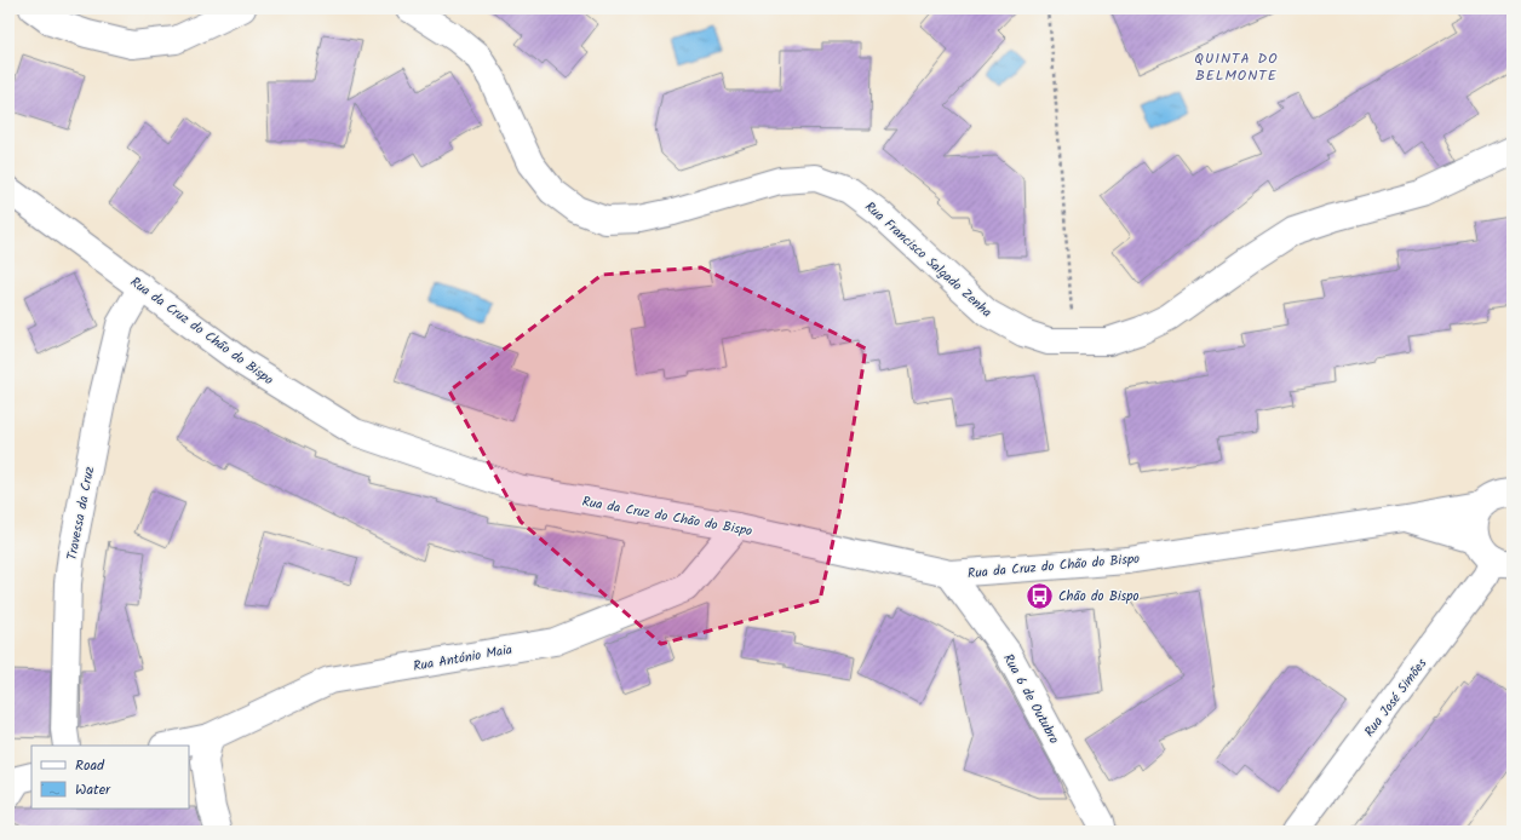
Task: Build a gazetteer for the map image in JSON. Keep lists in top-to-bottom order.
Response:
{
  "streets": {
    "street": [
      "Rua Francisco Salgado Zenha",
      "Rua da Cruz do Chão do Bispo",
      "Travessa da Cruz",
      "Rua António Maia",
      "Rua José Simões",
      "Rua 6 de Outubro"
    ]
  },
  "crossings": [
    ["Rua da Cruz do Chão do Bispo", "Travessa da Cruz"],
    ["Rua da Cruz do Chão do Bispo", "Rua António Maia"],
    ["Rua da Cruz do Chão do Bispo", "Rua 6 de Outubro"]
  ],
  "districts": ["QUINTA DO BELMONTE"],
  "places": {
    "bus stop": ["Chão do Bispo"]
  },
  "legend": ["Road", "Water"]
}
